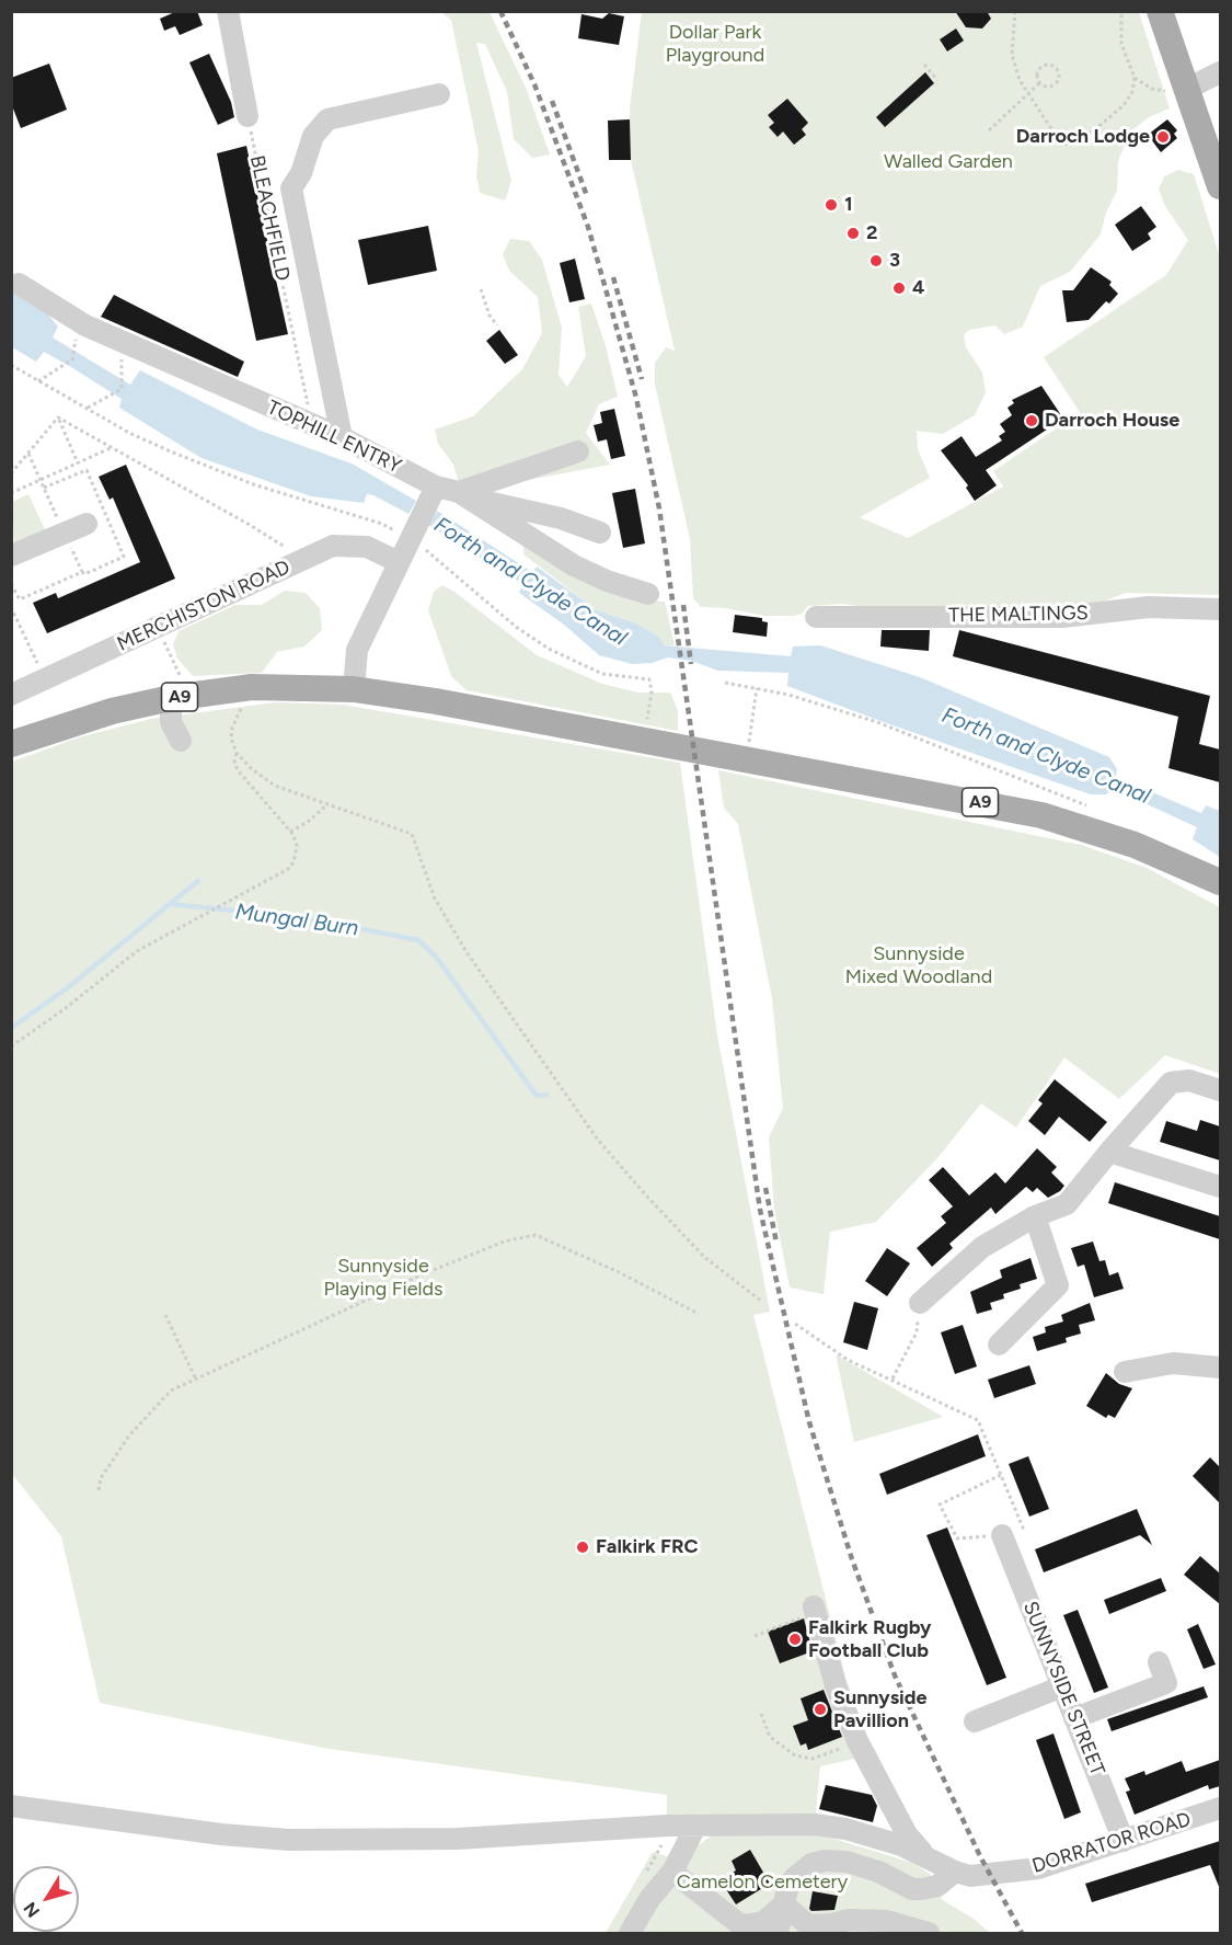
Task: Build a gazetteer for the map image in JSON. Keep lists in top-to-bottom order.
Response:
{
  "streets": {
    "main road": ["A9"],
    "street": [
      "TOPHILL ENTRY",
      "MERCHISTON ROAD",
      "THE MALTINGS",
      "SUNNYSIDE STREET",
      "DORRATOR ROAD"
    ],
    "path": ["BLEACHFIELD"]
  },
  "crossings": [
    ["BLEACHFIELD", "TOPHILL ENTRY"],
    ["SUNNYSIDE STREET", "DORRATOR ROAD"]
  ],
  "water": ["Forth and Clyde Canal", "Mungal Burn"],
  "parks": [
    "Dollar Park Playground",
    "Walled Garden",
    "Sunnyside Mixed Woodland",
    "Sunnyside Playing Fields",
    "Camelon Cemetery"
  ],
  "places": [
    "Darroch Lodge",
    "1",
    "2",
    "3",
    "4",
    "Darroch House",
    "Falkirk FRC",
    "Falkirk Rugby Football Club",
    "Sunnyside Pavillion"
  ],
  "north": "bottom left"
}
